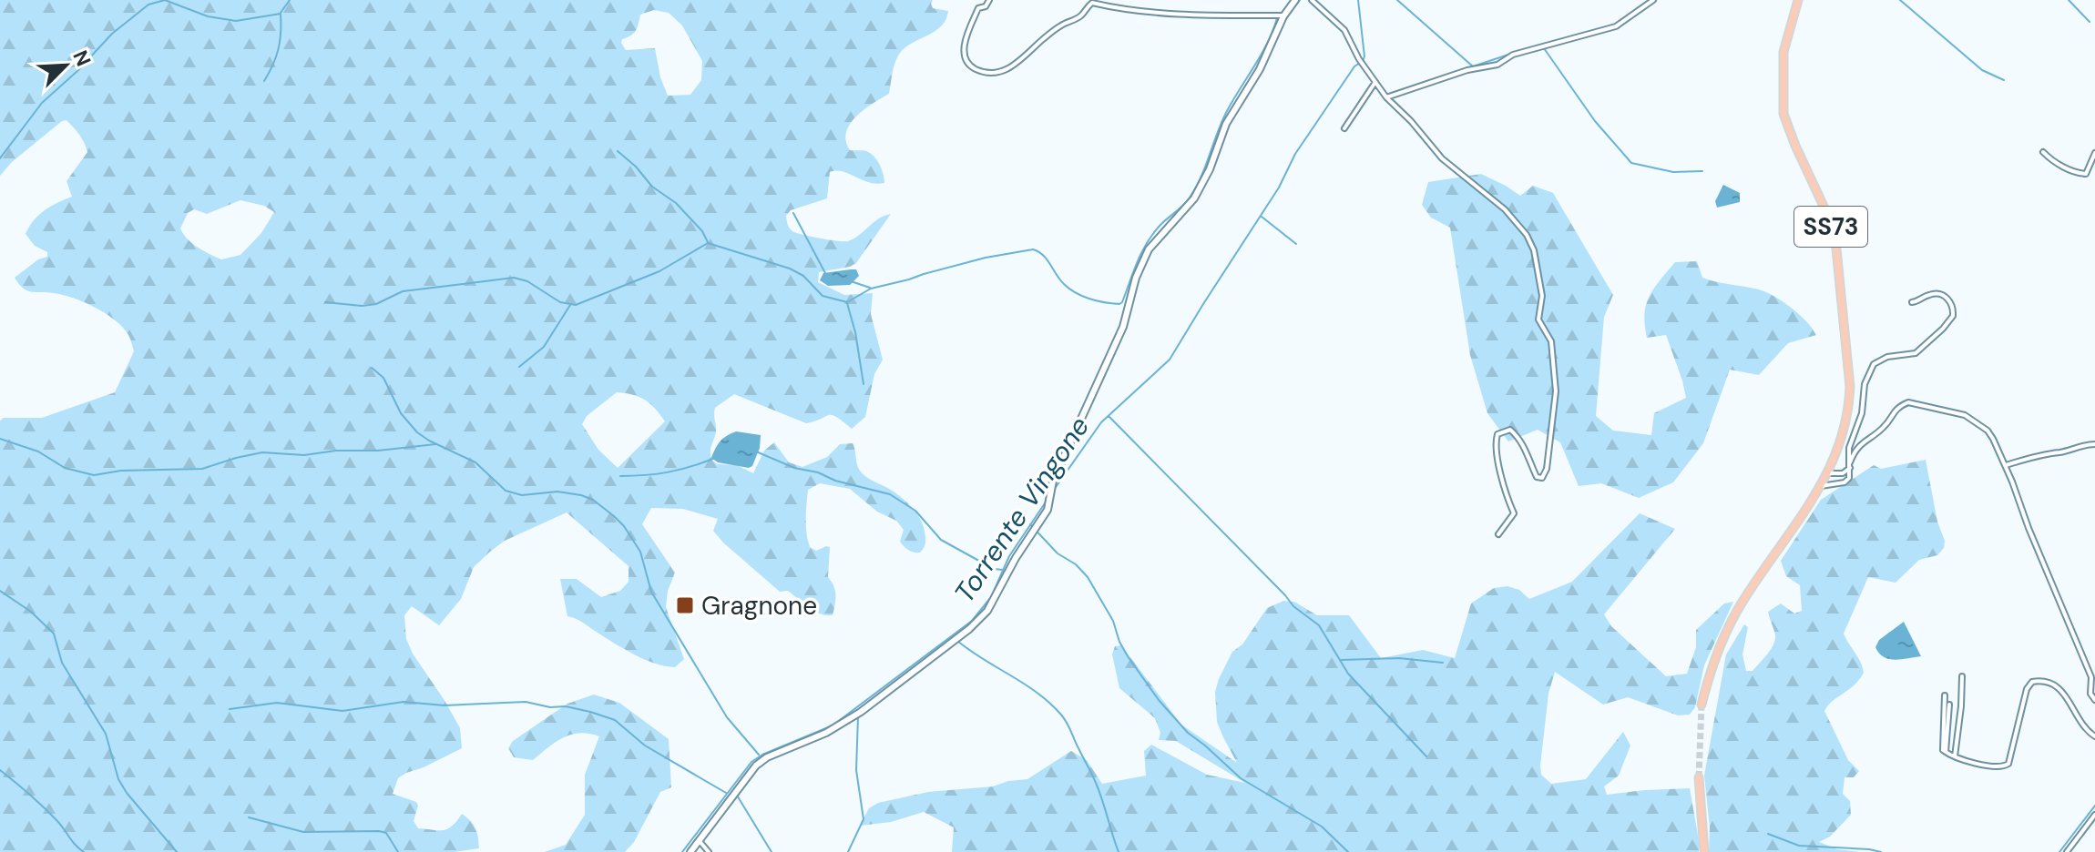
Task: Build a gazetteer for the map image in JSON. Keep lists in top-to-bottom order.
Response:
{
  "streets": {
    "main road": ["SS73"]
  },
  "water": ["Torrente Vingone"],
  "places": {
    "transit": ["Gragnone"]
  },
  "north": "top right"
}
